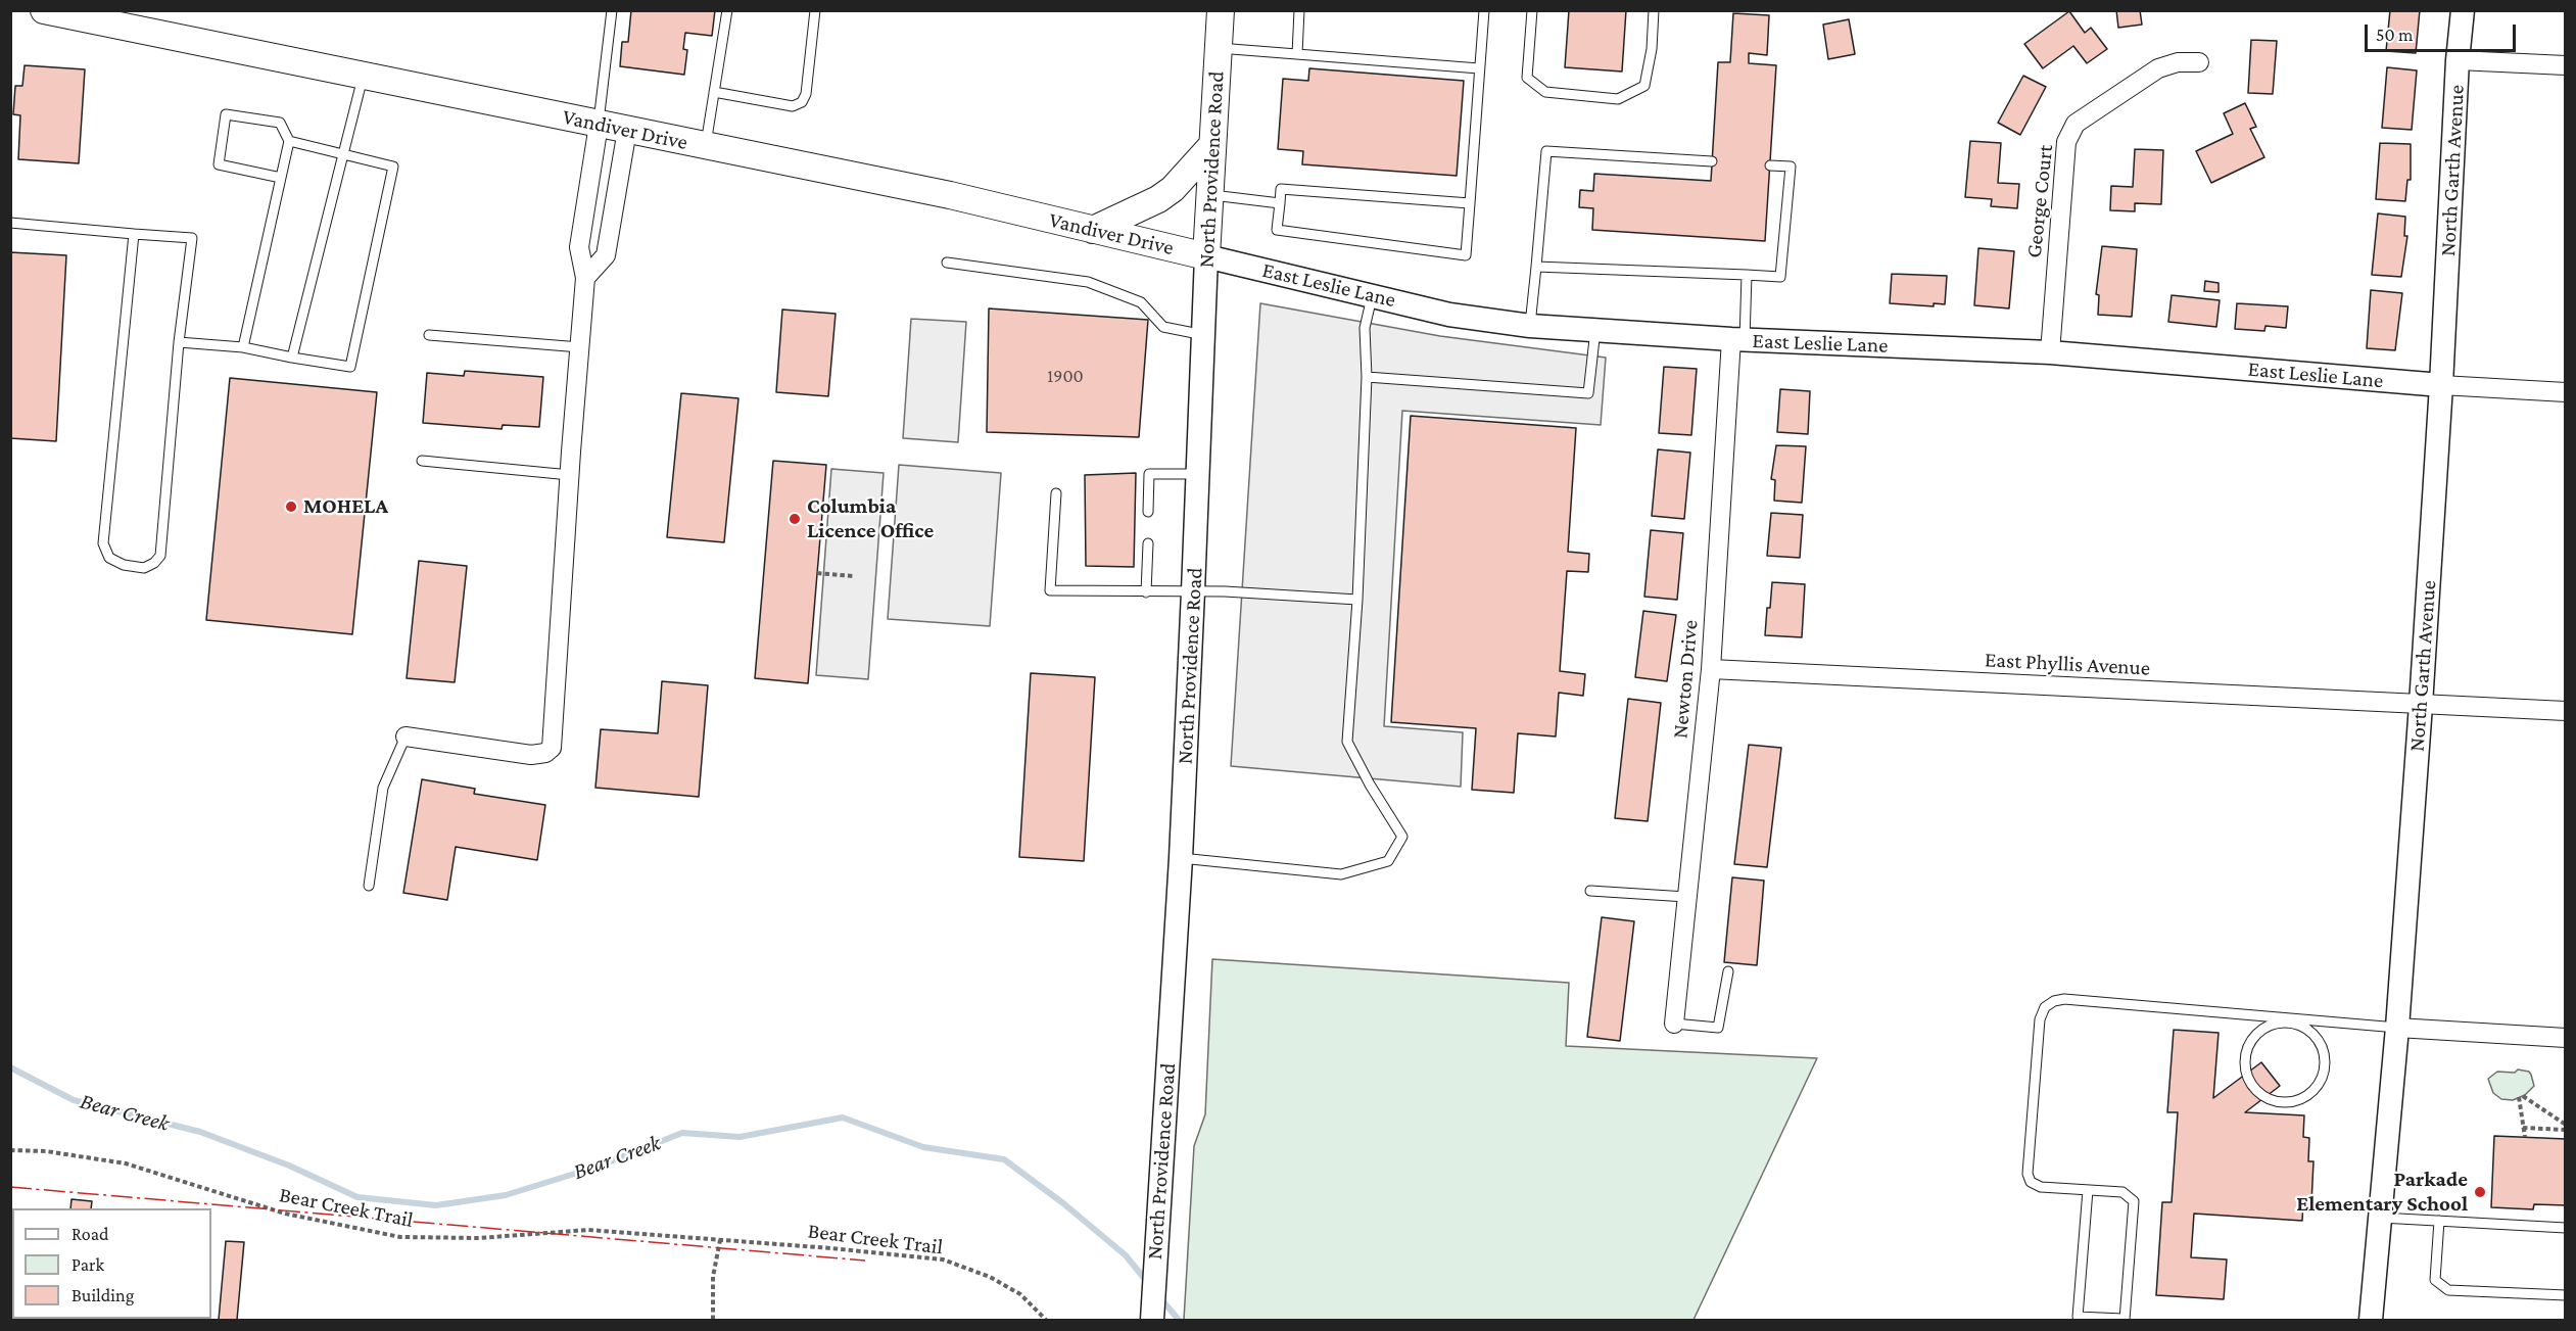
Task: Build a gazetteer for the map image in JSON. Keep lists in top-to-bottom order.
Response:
{
  "streets": {
    "main road": ["Vandiver Drive", "North Providence Road"],
    "street": [
      "North Garth Avenue",
      "George Court",
      "East Leslie Lane",
      "East Phyllis Avenue",
      "Newton Drive"
    ],
    "path": ["Bear Creek Trail"]
  },
  "crossings": [
    ["Vandiver Drive", "North Providence Road"],
    ["Vandiver Drive", "East Leslie Lane"],
    ["North Providence Road", "East Leslie Lane"],
    ["North Garth Avenue", "East Leslie Lane"],
    ["North Garth Avenue", "East Phyllis Avenue"],
    ["George Court", "East Leslie Lane"],
    ["East Leslie Lane", "Newton Drive"],
    ["East Phyllis Avenue", "Newton Drive"]
  ],
  "water": ["Bear Creek"],
  "places": ["MOHELA", "Columbia Licence Office", "Parkade Elementary School"],
  "house_numbers": ["1900"],
  "legend": ["Road", "Park", "Building"],
  "scale_bar": "50 m"
}
